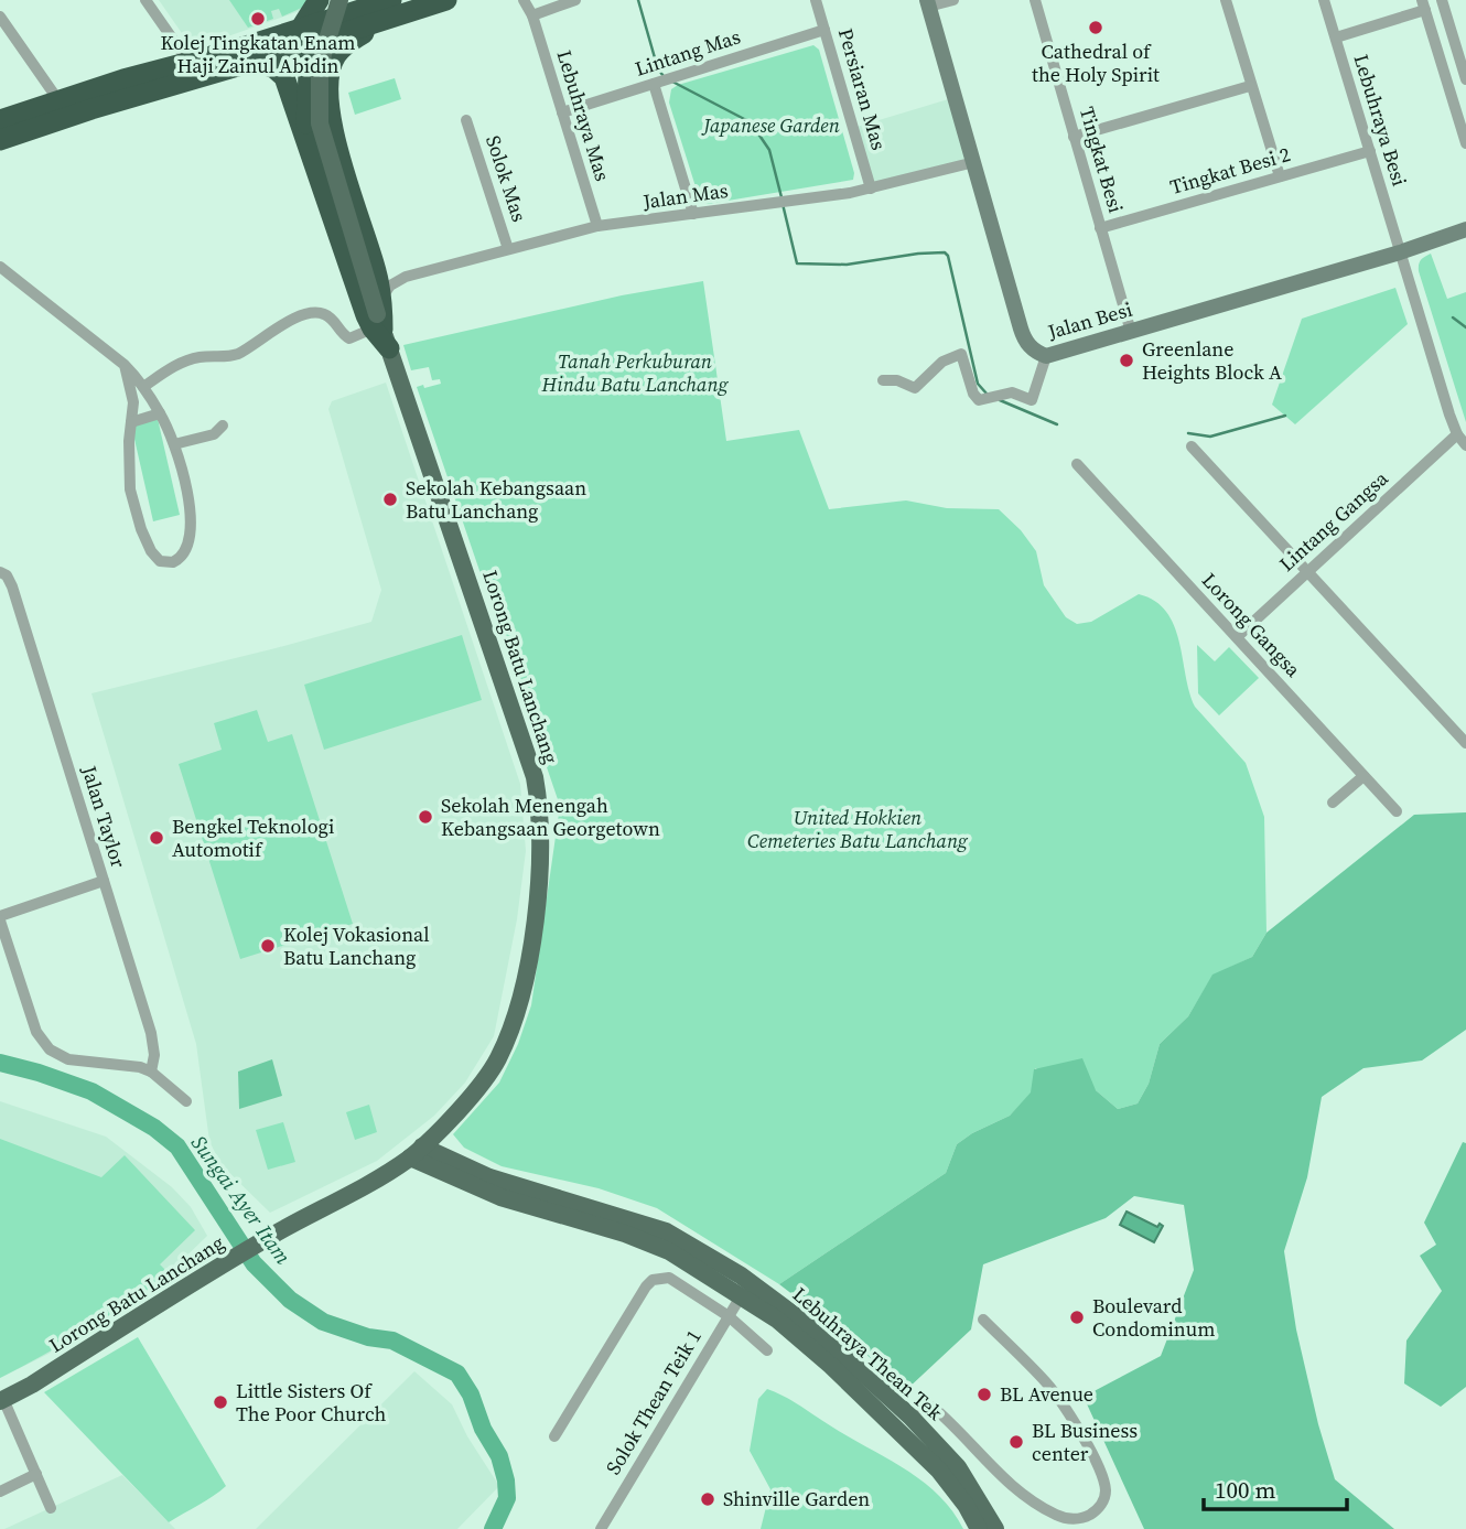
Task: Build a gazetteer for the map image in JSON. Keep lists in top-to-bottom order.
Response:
{
  "streets": {
    "main road": ["Lorong Batu Lanchang", "Lebuhraya Thean Tek"],
    "street": [
      "Lintang Mas",
      "Persiaran Mas",
      "Lebuhraya Mas",
      "Lebuhraya Besi",
      "Tingkat Besi",
      "Tingkat Besi 2",
      "Solok Mas",
      "Jalan Mas",
      "Jalan Besi",
      "Lintang Gangsa",
      "Lorong Gangsa",
      "Jalan Taylor",
      "Solok Thean Teik 1"
    ]
  },
  "crossings": [
    ["Lintang Mas", "Persiaran Mas"],
    ["Lintang Mas", "Lebuhraya Mas"],
    ["Persiaran Mas", "Jalan Mas"],
    ["Lebuhraya Mas", "Jalan Mas"],
    ["Lebuhraya Besi", "Tingkat Besi 2"],
    ["Lebuhraya Besi", "Jalan Besi"],
    ["Lebuhraya Besi", "Lintang Gangsa"],
    ["Tingkat Besi", "Tingkat Besi 2"],
    ["Tingkat Besi", "Jalan Besi"],
    ["Solok Mas", "Jalan Mas"],
    ["Jalan Mas", "Jalan Besi"],
    ["Jalan Mas", "Lorong Batu Lanchang"],
    ["Lintang Gangsa", "Lorong Gangsa"],
    ["Lorong Batu Lanchang", "Lebuhraya Thean Tek"],
    ["Lebuhraya Thean Tek", "Solok Thean Teik 1"]
  ],
  "water": ["Sungai Ayer Itam"],
  "parks": ["Japanese Garden", "Tanah Perkuburan Hindu Batu Lanchang", "United Hokkien Cemeteries Batu Lanchang"],
  "places": [
    "Kolej Tingkatan Enam Haji Zainul Abidin",
    "Cathedral of the Holy Spirit",
    "Greenlane Heights Block A",
    "Sekolah Kebangsaan Batu Lanchang",
    "Sekolah Menengah Kebangsaan Georgetown",
    "Bengkel Teknologi Automotif",
    "Kolej Vokasional Batu Lanchang",
    "Boulevard Condominum",
    "BL Avenue",
    "Little Sisters Of The Poor Church",
    "BL Business center",
    "Shinville Garden"
  ],
  "scale_bar": "100 m"
}
